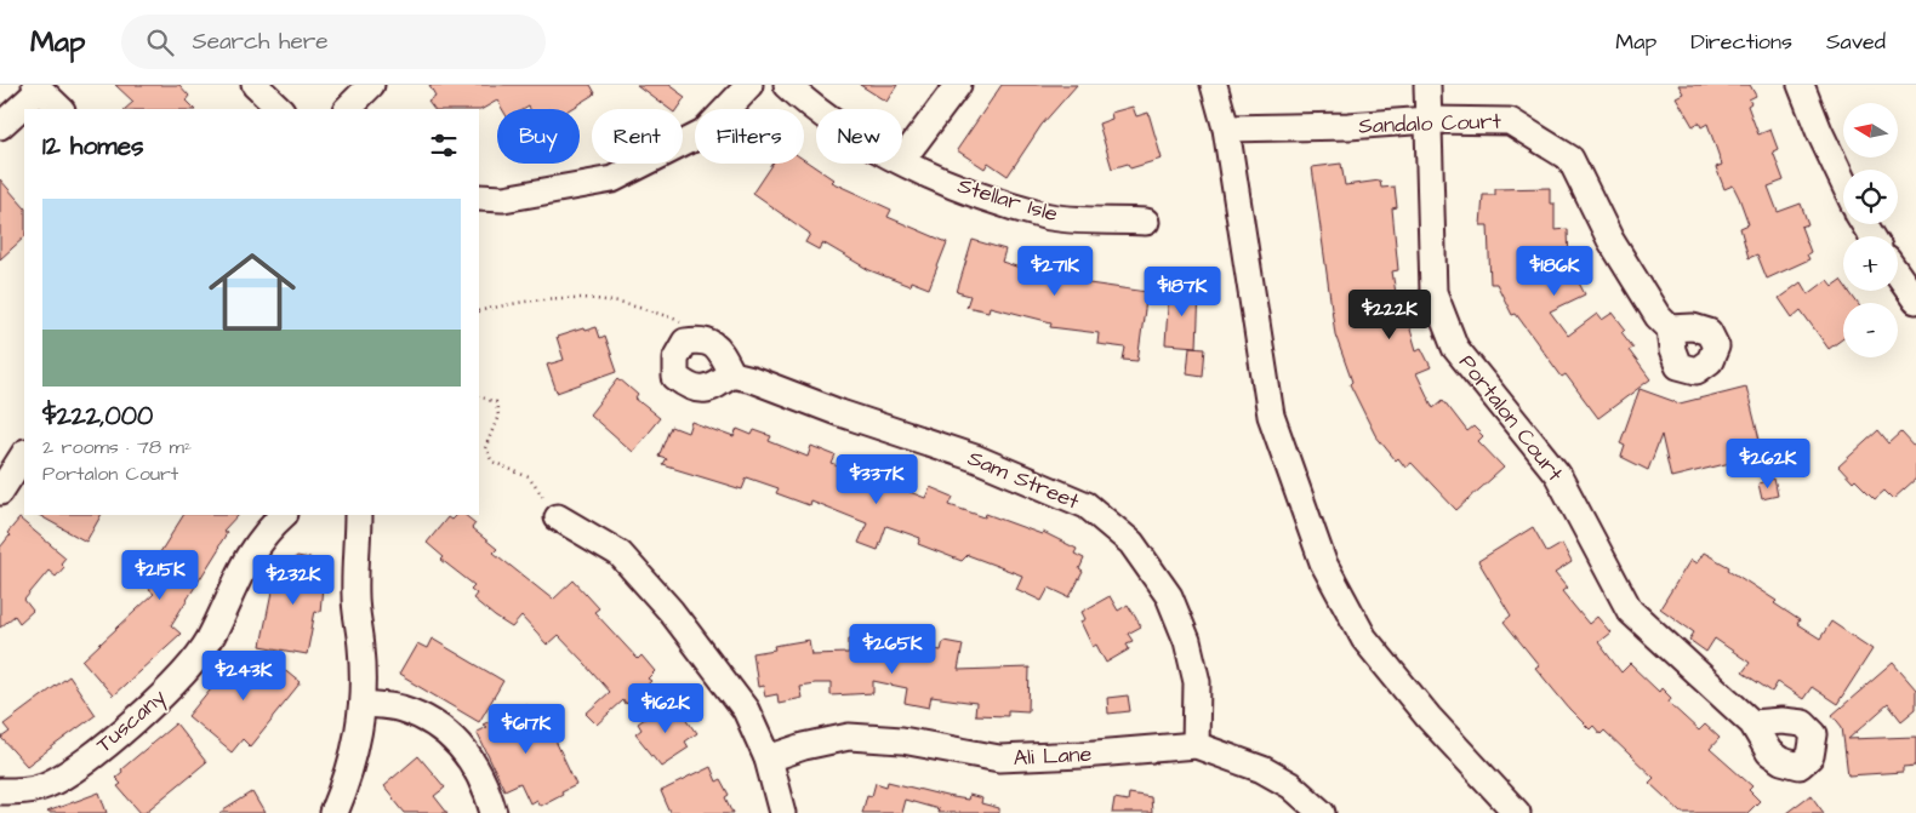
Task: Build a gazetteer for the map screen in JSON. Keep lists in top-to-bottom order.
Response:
{
  "streets": {
    "street": [
      "Sandalo Court",
      "Stellar Isle",
      "Portalon Court",
      "Sam Street",
      "Tuscany",
      "Ali Lane"
    ]
  },
  "crossings": [
    ["Sandalo Court", "Portalon Court"],
    ["Sam Street", "Ali Lane"]
  ],
  "north": "left",
  "page": {
    "header": "Map",
    "search": "Search here",
    "nav": ["Map", "Directions", "Saved"],
    "map_buttons": ["+", "−"],
    "chip": [
      "Buy",
      "Rent",
      "Filters",
      "New"
    ],
    "heading": "12 homes",
    "list": [
      {
        "name": "$222,000",
        "note": "2 rooms · 78 m² · Portalon Court"
      }
    ],
    "price": [
      "$271K",
      "$186K",
      "$187K",
      "$222K",
      "$262K",
      "$337K",
      "$215K",
      "$232K",
      "$265K",
      "$243K",
      "$162K",
      "$617K"
    ]
  }
}
